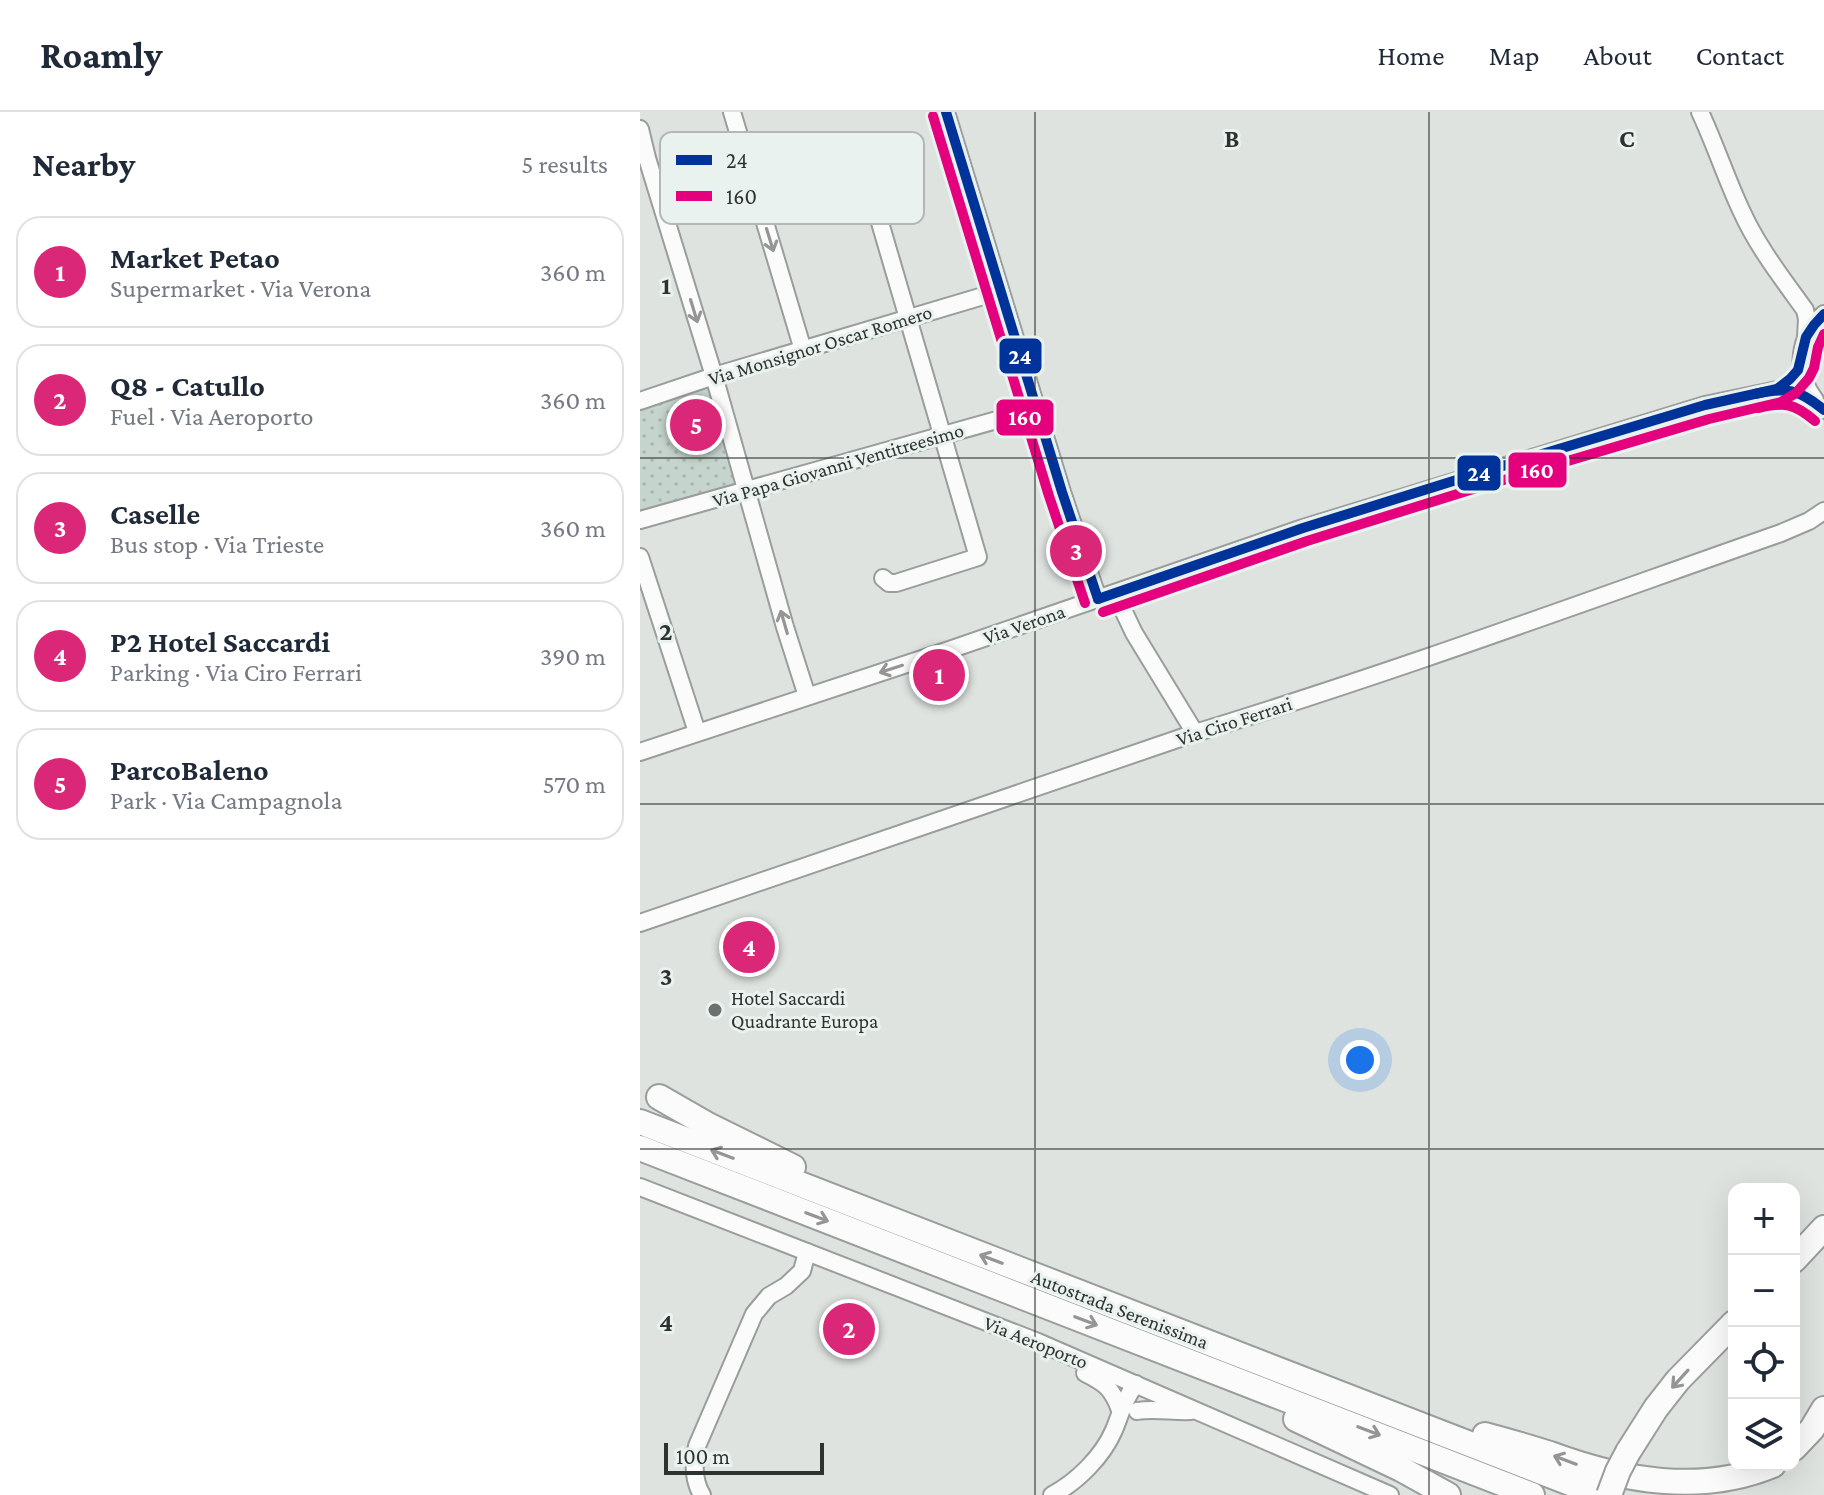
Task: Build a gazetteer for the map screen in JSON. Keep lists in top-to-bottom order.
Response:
{
  "streets": {
    "highway": ["Autostrada Serenissima"],
    "street": [
      "Via Monsignor Oscar Romero",
      "Via Papa Giovanni Ventitreesimo",
      "Via Verona",
      "Via Ciro Ferrari",
      "Via Aeroporto"
    ]
  },
  "places": ["Hotel Saccardi Quadrante Europa"],
  "lines": ["transit line 24", "transit line 160"],
  "legend": ["24", "160"],
  "scale_bar": "100 m",
  "page": {
    "header": "Roamly",
    "nav": [
      "Home",
      "Map",
      "About",
      "Contact"
    ],
    "heading": ["Nearby", "5 results"],
    "list": [
      {
        "mark": "1",
        "name": "Market Petao",
        "note": "Supermarket · Via Verona",
        "value": "360 m"
      },
      {
        "mark": "2",
        "name": "Q8 - Catullo",
        "note": "Fuel · Via Aeroporto",
        "value": "360 m"
      },
      {
        "mark": "3",
        "name": "Caselle",
        "note": "Bus stop · Via Trieste",
        "value": "360 m"
      },
      {
        "mark": "4",
        "name": "P2 Hotel Saccardi",
        "note": "Parking · Via Ciro Ferrari",
        "value": "390 m"
      },
      {
        "mark": "5",
        "name": "ParcoBaleno",
        "note": "Park · Via Campagnola",
        "value": "570 m"
      }
    ],
    "pins": [
      "5",
      "3",
      "1",
      "4",
      "2"
    ],
    "map_buttons": ["+", "−"],
    "scale": "100 m"
  },
  "grid": {
    "columns": ["B", "C"],
    "rows": [
      "1",
      "2",
      "3",
      "4"
    ]
  }
}
